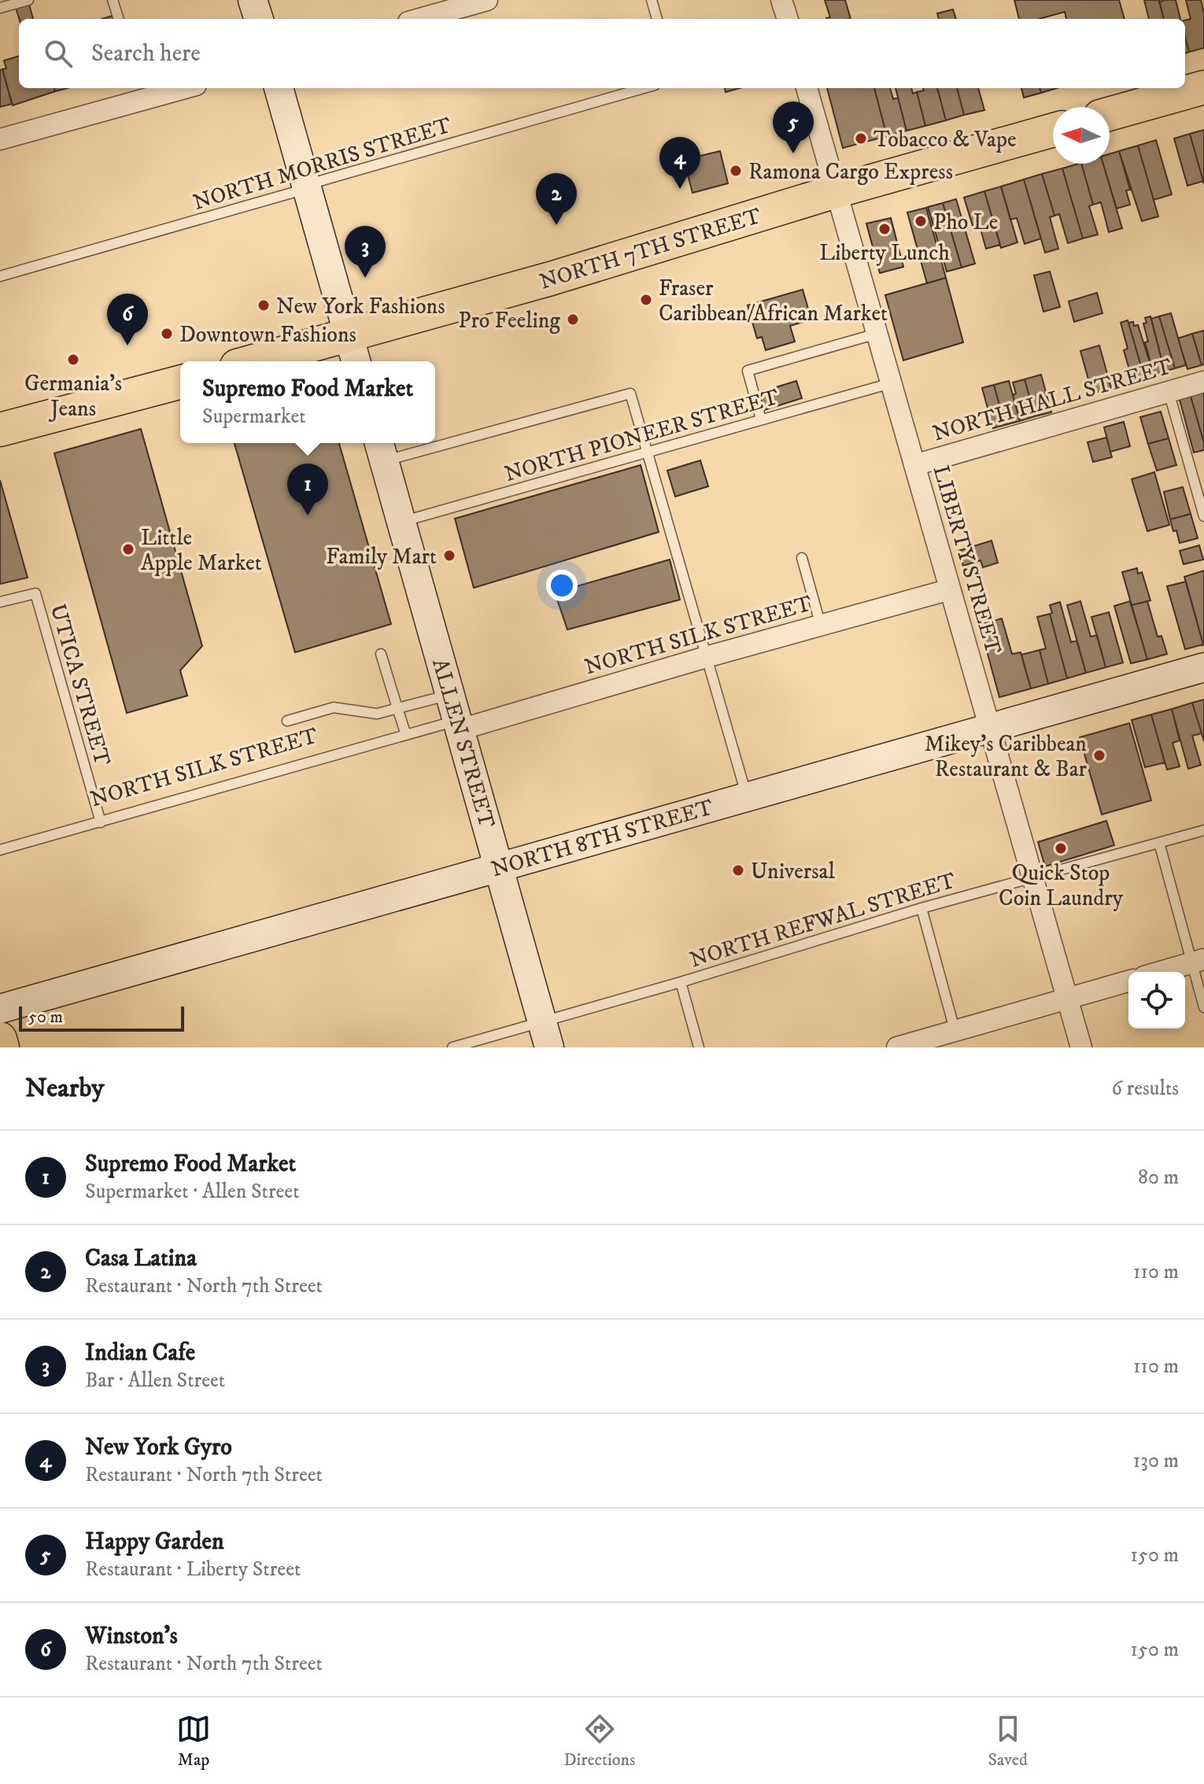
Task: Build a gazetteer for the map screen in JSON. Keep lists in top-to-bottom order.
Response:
{
  "streets": {
    "main road": ["NORTH 7TH STREET"],
    "street": [
      "NORTH HALL STREET",
      "LIBERTY STREET",
      "NORTH SILK STREET",
      "ALLEN STREET",
      "NORTH 8TH STREET"
    ],
    "lane": [
      "NORTH MORRIS STREET",
      "NORTH PIONEER STREET",
      "UTICA STREET",
      "NORTH REFWAL STREET"
    ]
  },
  "crossings": [
    ["NORTH 7TH STREET", "LIBERTY STREET"],
    ["NORTH HALL STREET", "LIBERTY STREET"],
    ["NORTH PIONEER STREET", "LIBERTY STREET"],
    ["NORTH PIONEER STREET", "ALLEN STREET"],
    ["LIBERTY STREET", "NORTH SILK STREET"],
    ["LIBERTY STREET", "NORTH 8TH STREET"],
    ["LIBERTY STREET", "NORTH REFWAL STREET"],
    ["NORTH SILK STREET", "UTICA STREET"],
    ["NORTH SILK STREET", "ALLEN STREET"],
    ["ALLEN STREET", "NORTH 8TH STREET"],
    ["ALLEN STREET", "NORTH REFWAL STREET"]
  ],
  "places": [
    "Tobacco & Vape",
    "Ramona Cargo Express",
    "Pho Le",
    "Liberty Lunch",
    "Fraser Caribbean/African Market",
    "New York Fashions",
    "Pro Feeling",
    "Downtown Fashions",
    "Germania's Jeans",
    "Little Apple Market",
    "Family Mart",
    "Mikey’s Caribbean Restaurant & Bar",
    "Quick Stop Coin Laundry",
    "Universal"
  ],
  "scale_bar": "50 m",
  "north": "left",
  "page": {
    "search": "Search here",
    "pins": [
      "5",
      "4",
      "2",
      "3",
      "6",
      "1"
    ],
    "popup": ["Supremo Food Market", "Supermarket"],
    "scale": "50 m",
    "heading": ["Nearby", "6 results"],
    "list": [
      {
        "mark": "1",
        "name": "Supremo Food Market",
        "note": "Supermarket · Allen Street",
        "value": "80 m"
      },
      {
        "mark": "2",
        "name": "Casa Latina",
        "note": "Restaurant · North 7th Street",
        "value": "110 m"
      },
      {
        "mark": "3",
        "name": "Indian Cafe",
        "note": "Bar · Allen Street",
        "value": "110 m"
      },
      {
        "mark": "4",
        "name": "New York Gyro",
        "note": "Restaurant · North 7th Street",
        "value": "130 m"
      },
      {
        "mark": "5",
        "name": "Happy Garden",
        "note": "Restaurant · Liberty Street",
        "value": "150 m"
      },
      {
        "mark": "6",
        "name": "Winston's",
        "note": "Restaurant · North 7th Street",
        "value": "150 m"
      }
    ],
    "nav": ["Map", "Directions", "Saved"]
  }
}
